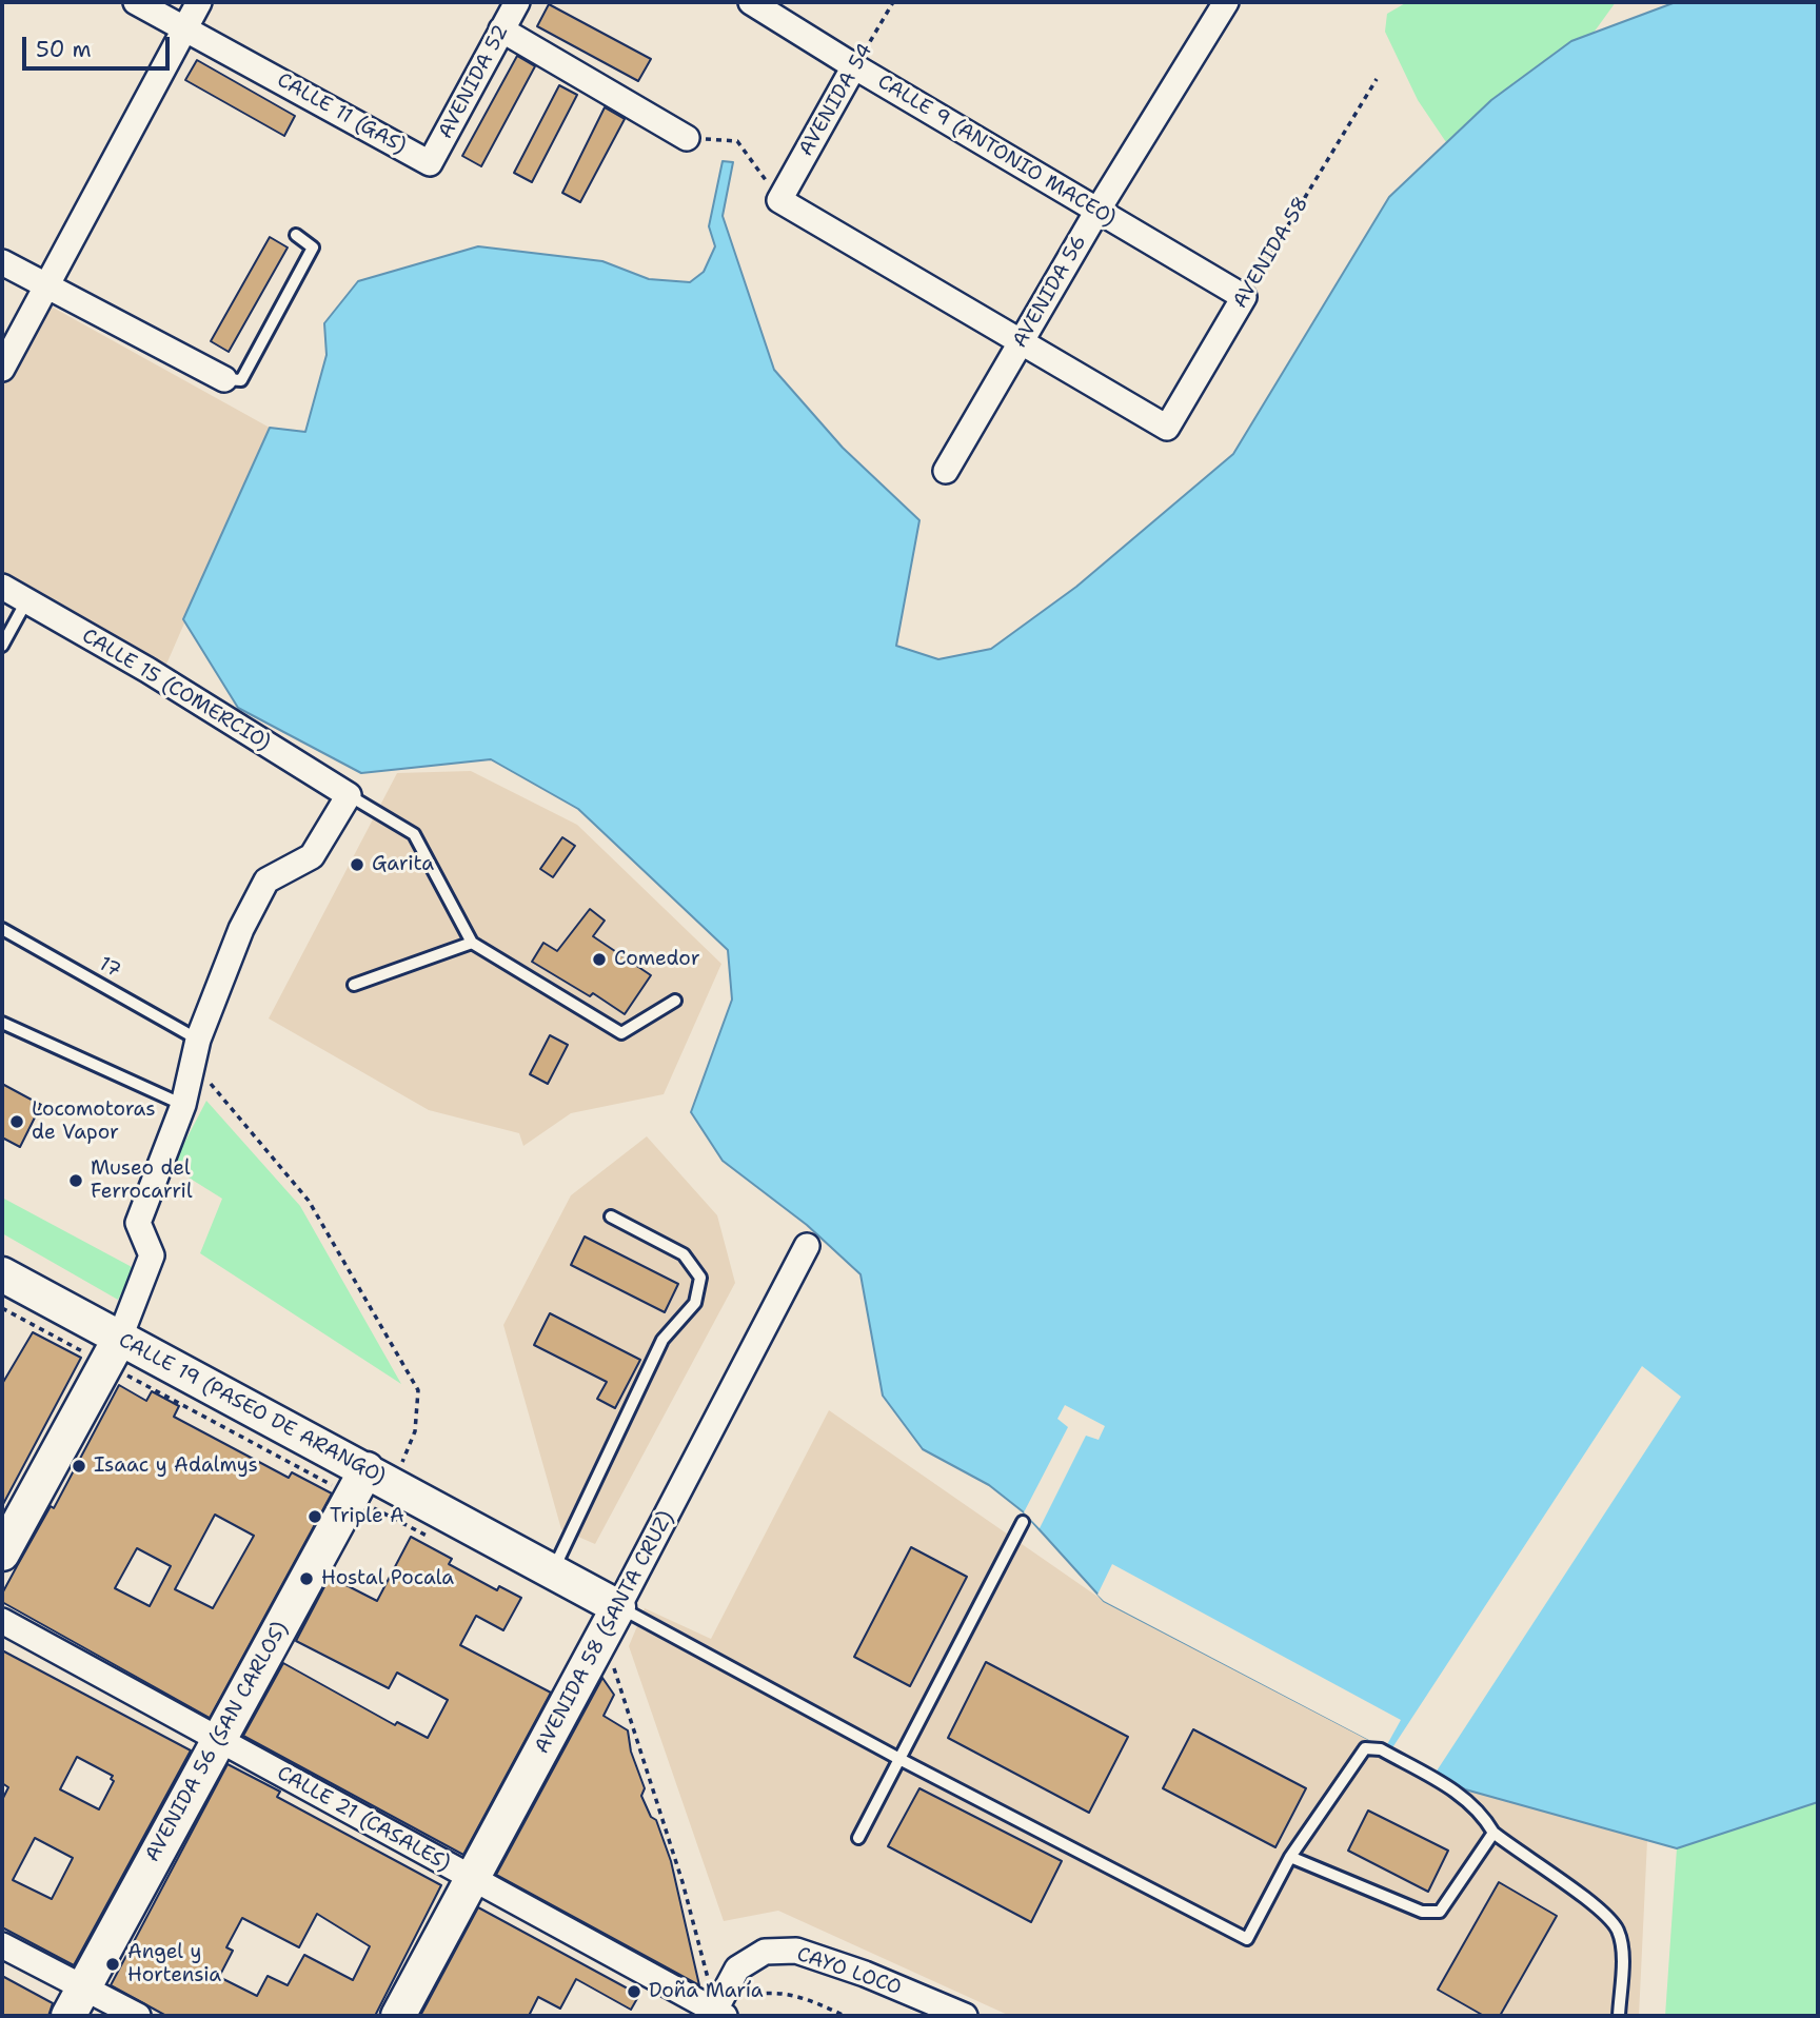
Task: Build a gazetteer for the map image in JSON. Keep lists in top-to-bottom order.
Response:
{
  "streets": {
    "main road": ["CALLE 19 (PASEO DE ARANGO)", "AVENIDA 58 (SANTA CRUZ)", "AVENIDA 56 (SAN CARLOS)"],
    "street": [
      "AVENIDA 52",
      "AVENIDA 54",
      "CALLE 11 (GAS)",
      "CALLE 9 (ANTONIO MACEO)",
      "AVENIDA 58",
      "AVENIDA 56",
      "CALLE 15 (COMERCIO)",
      "CALLE 21 (CASALES)",
      "CAYO LOCO"
    ],
    "lane": ["17"]
  },
  "crossings": [
    ["AVENIDA 52", "CALLE 11 (GAS)"],
    ["AVENIDA 54", "CALLE 9 (ANTONIO MACEO)"],
    ["CALLE 9 (ANTONIO MACEO)", "AVENIDA 58"],
    ["CALLE 9 (ANTONIO MACEO)", "AVENIDA 56"],
    ["AVENIDA 58", "AVENIDA 56"],
    ["CALLE 19 (PASEO DE ARANGO)", "AVENIDA 58 (SANTA CRUZ)"],
    ["CALLE 19 (PASEO DE ARANGO)", "AVENIDA 56 (SAN CARLOS)"],
    ["AVENIDA 58 (SANTA CRUZ)", "CALLE 21 (CASALES)"],
    ["AVENIDA 56 (SAN CARLOS)", "CALLE 21 (CASALES)"],
    ["CALLE 21 (CASALES)", "CAYO LOCO"]
  ],
  "places": [
    "Garita",
    "Comedor",
    "Locomotoras de Vapor",
    "Museo del Ferrocarril",
    "Isaac y Adalmys",
    "Triple A",
    "Hostal Pocala",
    "Angel y Hortensia",
    "Doña María"
  ],
  "scale_bar": "50 m"
}
